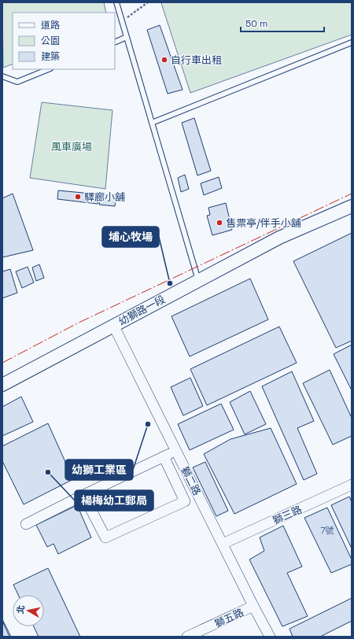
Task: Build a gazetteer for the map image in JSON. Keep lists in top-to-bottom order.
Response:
{
  "streets": {
    "street": [
      "幼獅路一段",
      "獅二路",
      "獅三路",
      "獅五路"
    ]
  },
  "crossings": [
    ["幼獅路一段", "獅二路"],
    ["獅二路", "獅三路"],
    ["獅二路", "獅五路"]
  ],
  "parks": ["風車廣場"],
  "places": [
    "自行車出租",
    "驛廊小舖",
    "售票亭/伴手小舖",
    "埔心牧場",
    "幼獅工業區",
    "楊梅幼工郵局"
  ],
  "house_numbers": ["7號"],
  "legend": ["道路", "公園", "建築"],
  "scale_bar": "50 m",
  "north": "left"
}
